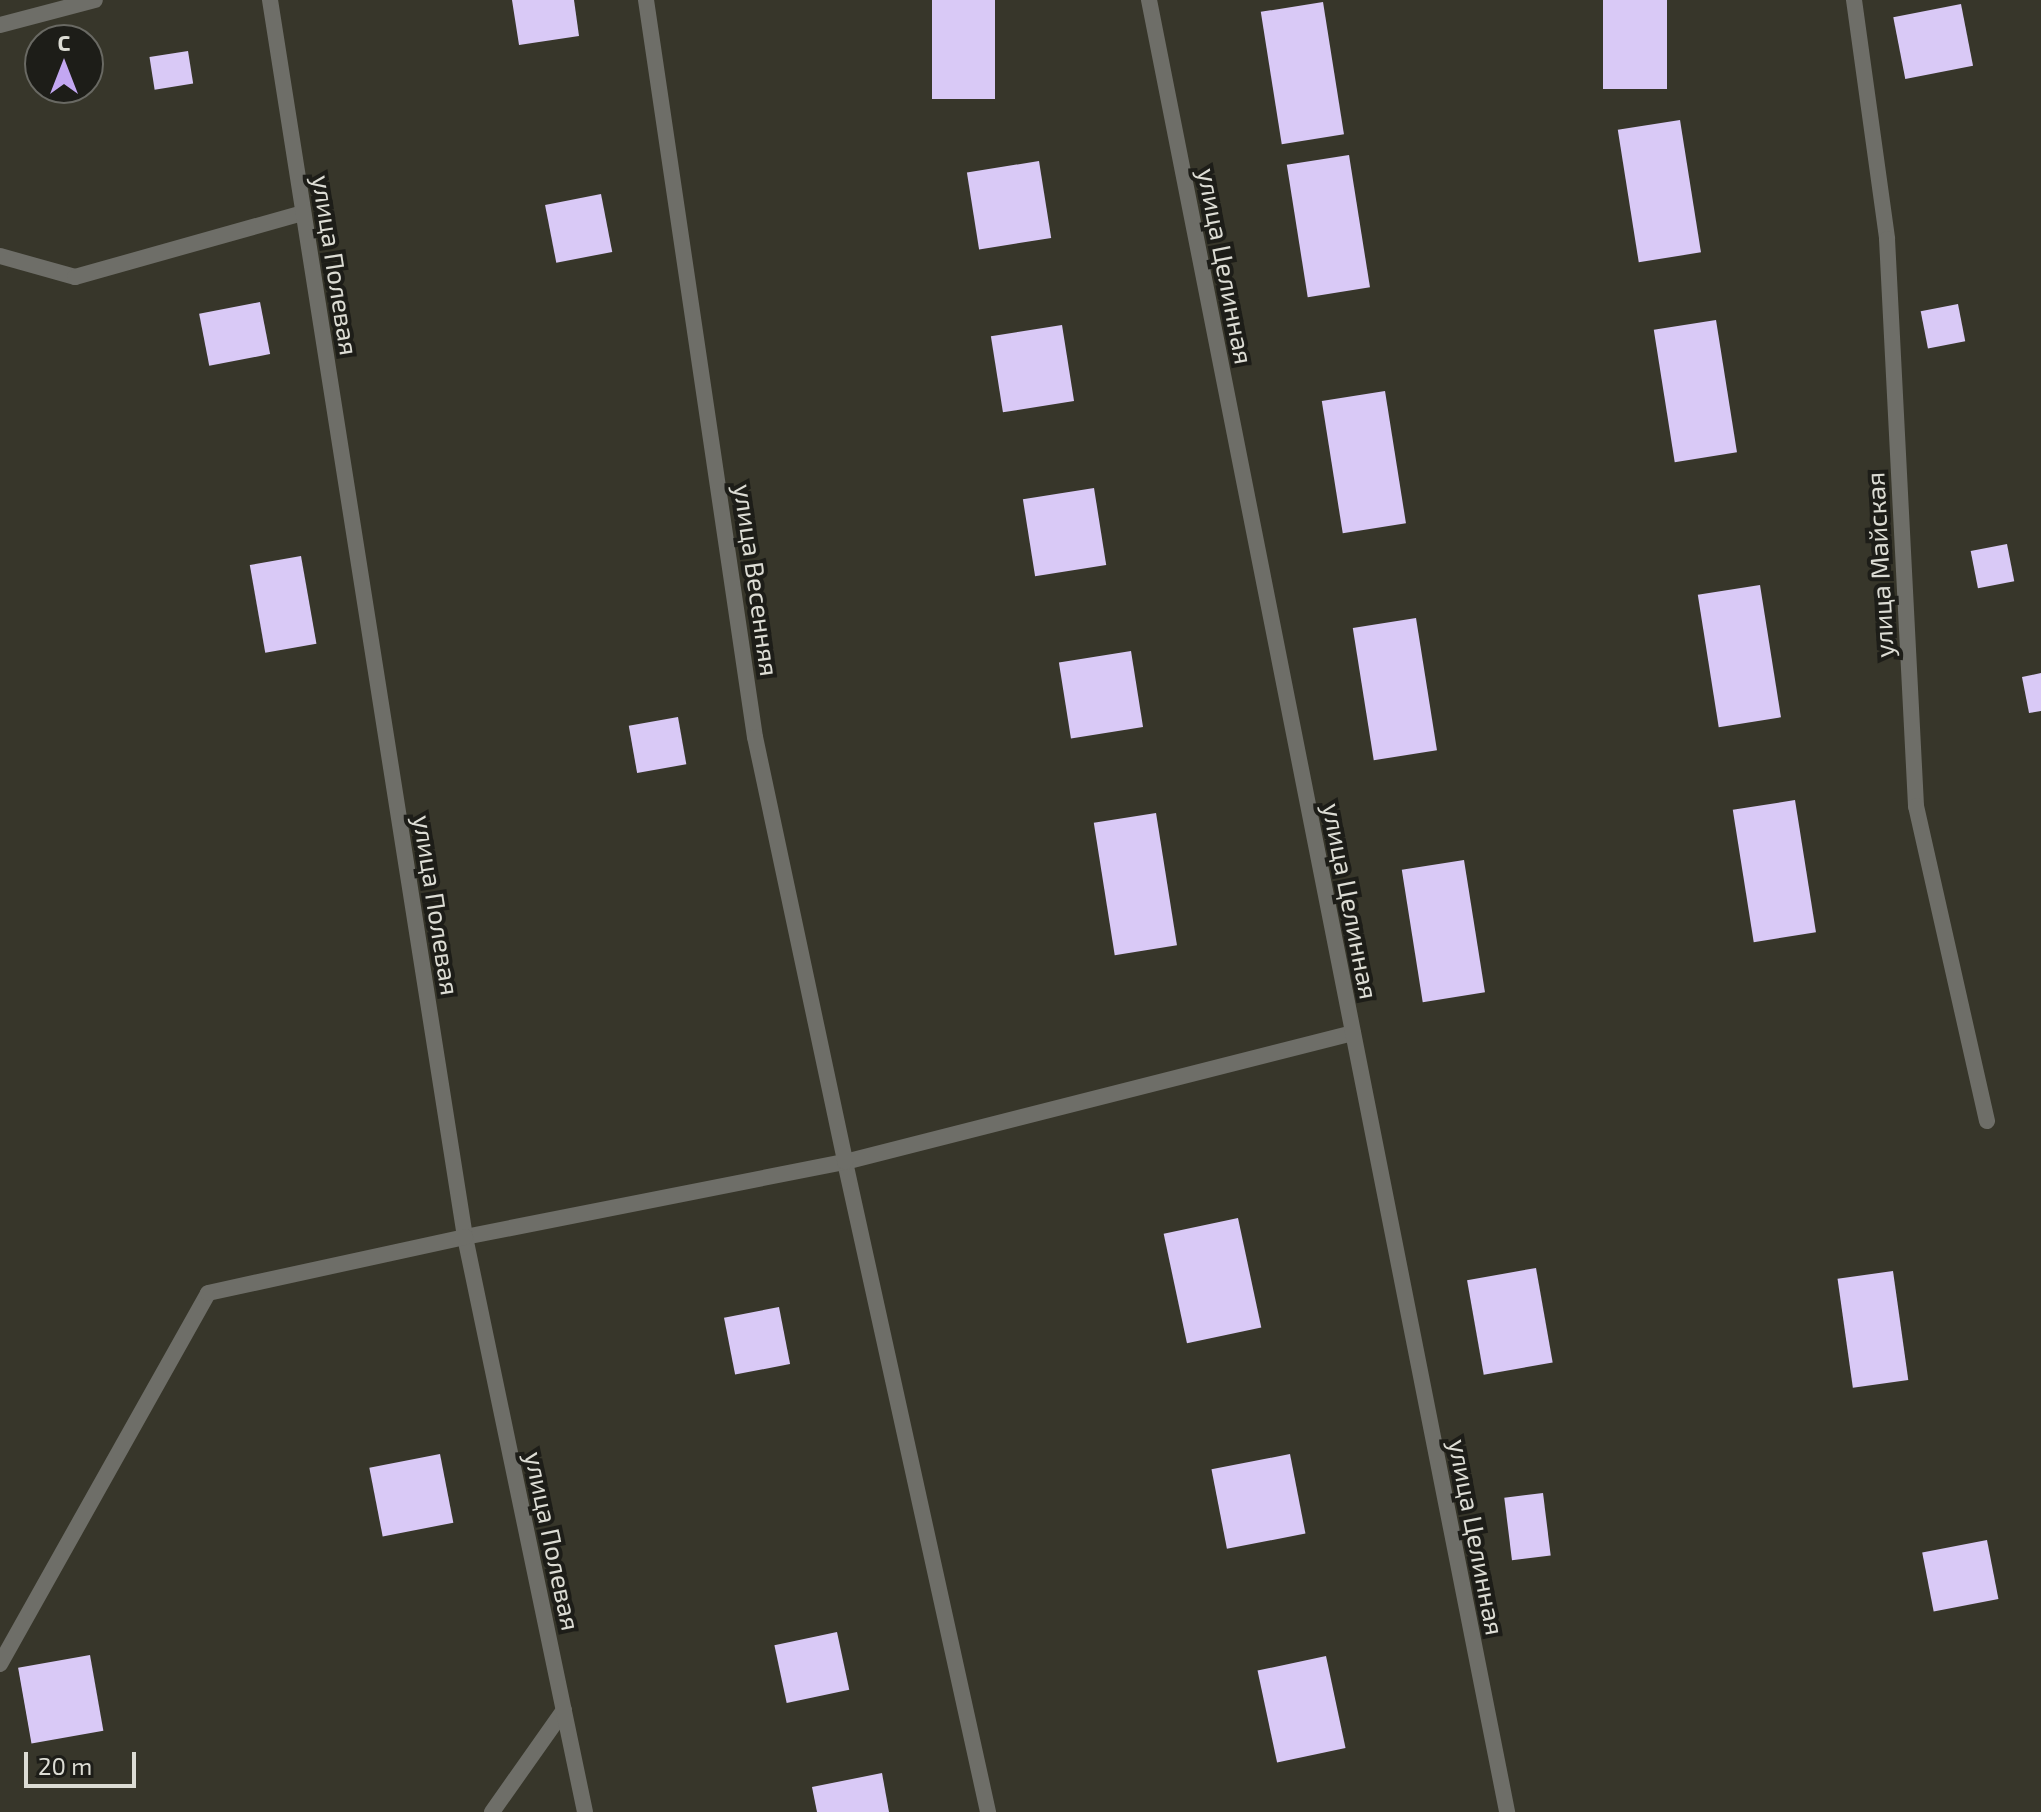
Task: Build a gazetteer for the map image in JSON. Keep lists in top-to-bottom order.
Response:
{
  "streets": {
    "street": [
      "улица Полевая",
      "улица Целинная",
      "улица Майская",
      "улица Весенняя"
    ]
  },
  "scale_bar": "20 m",
  "north": "top"
}
